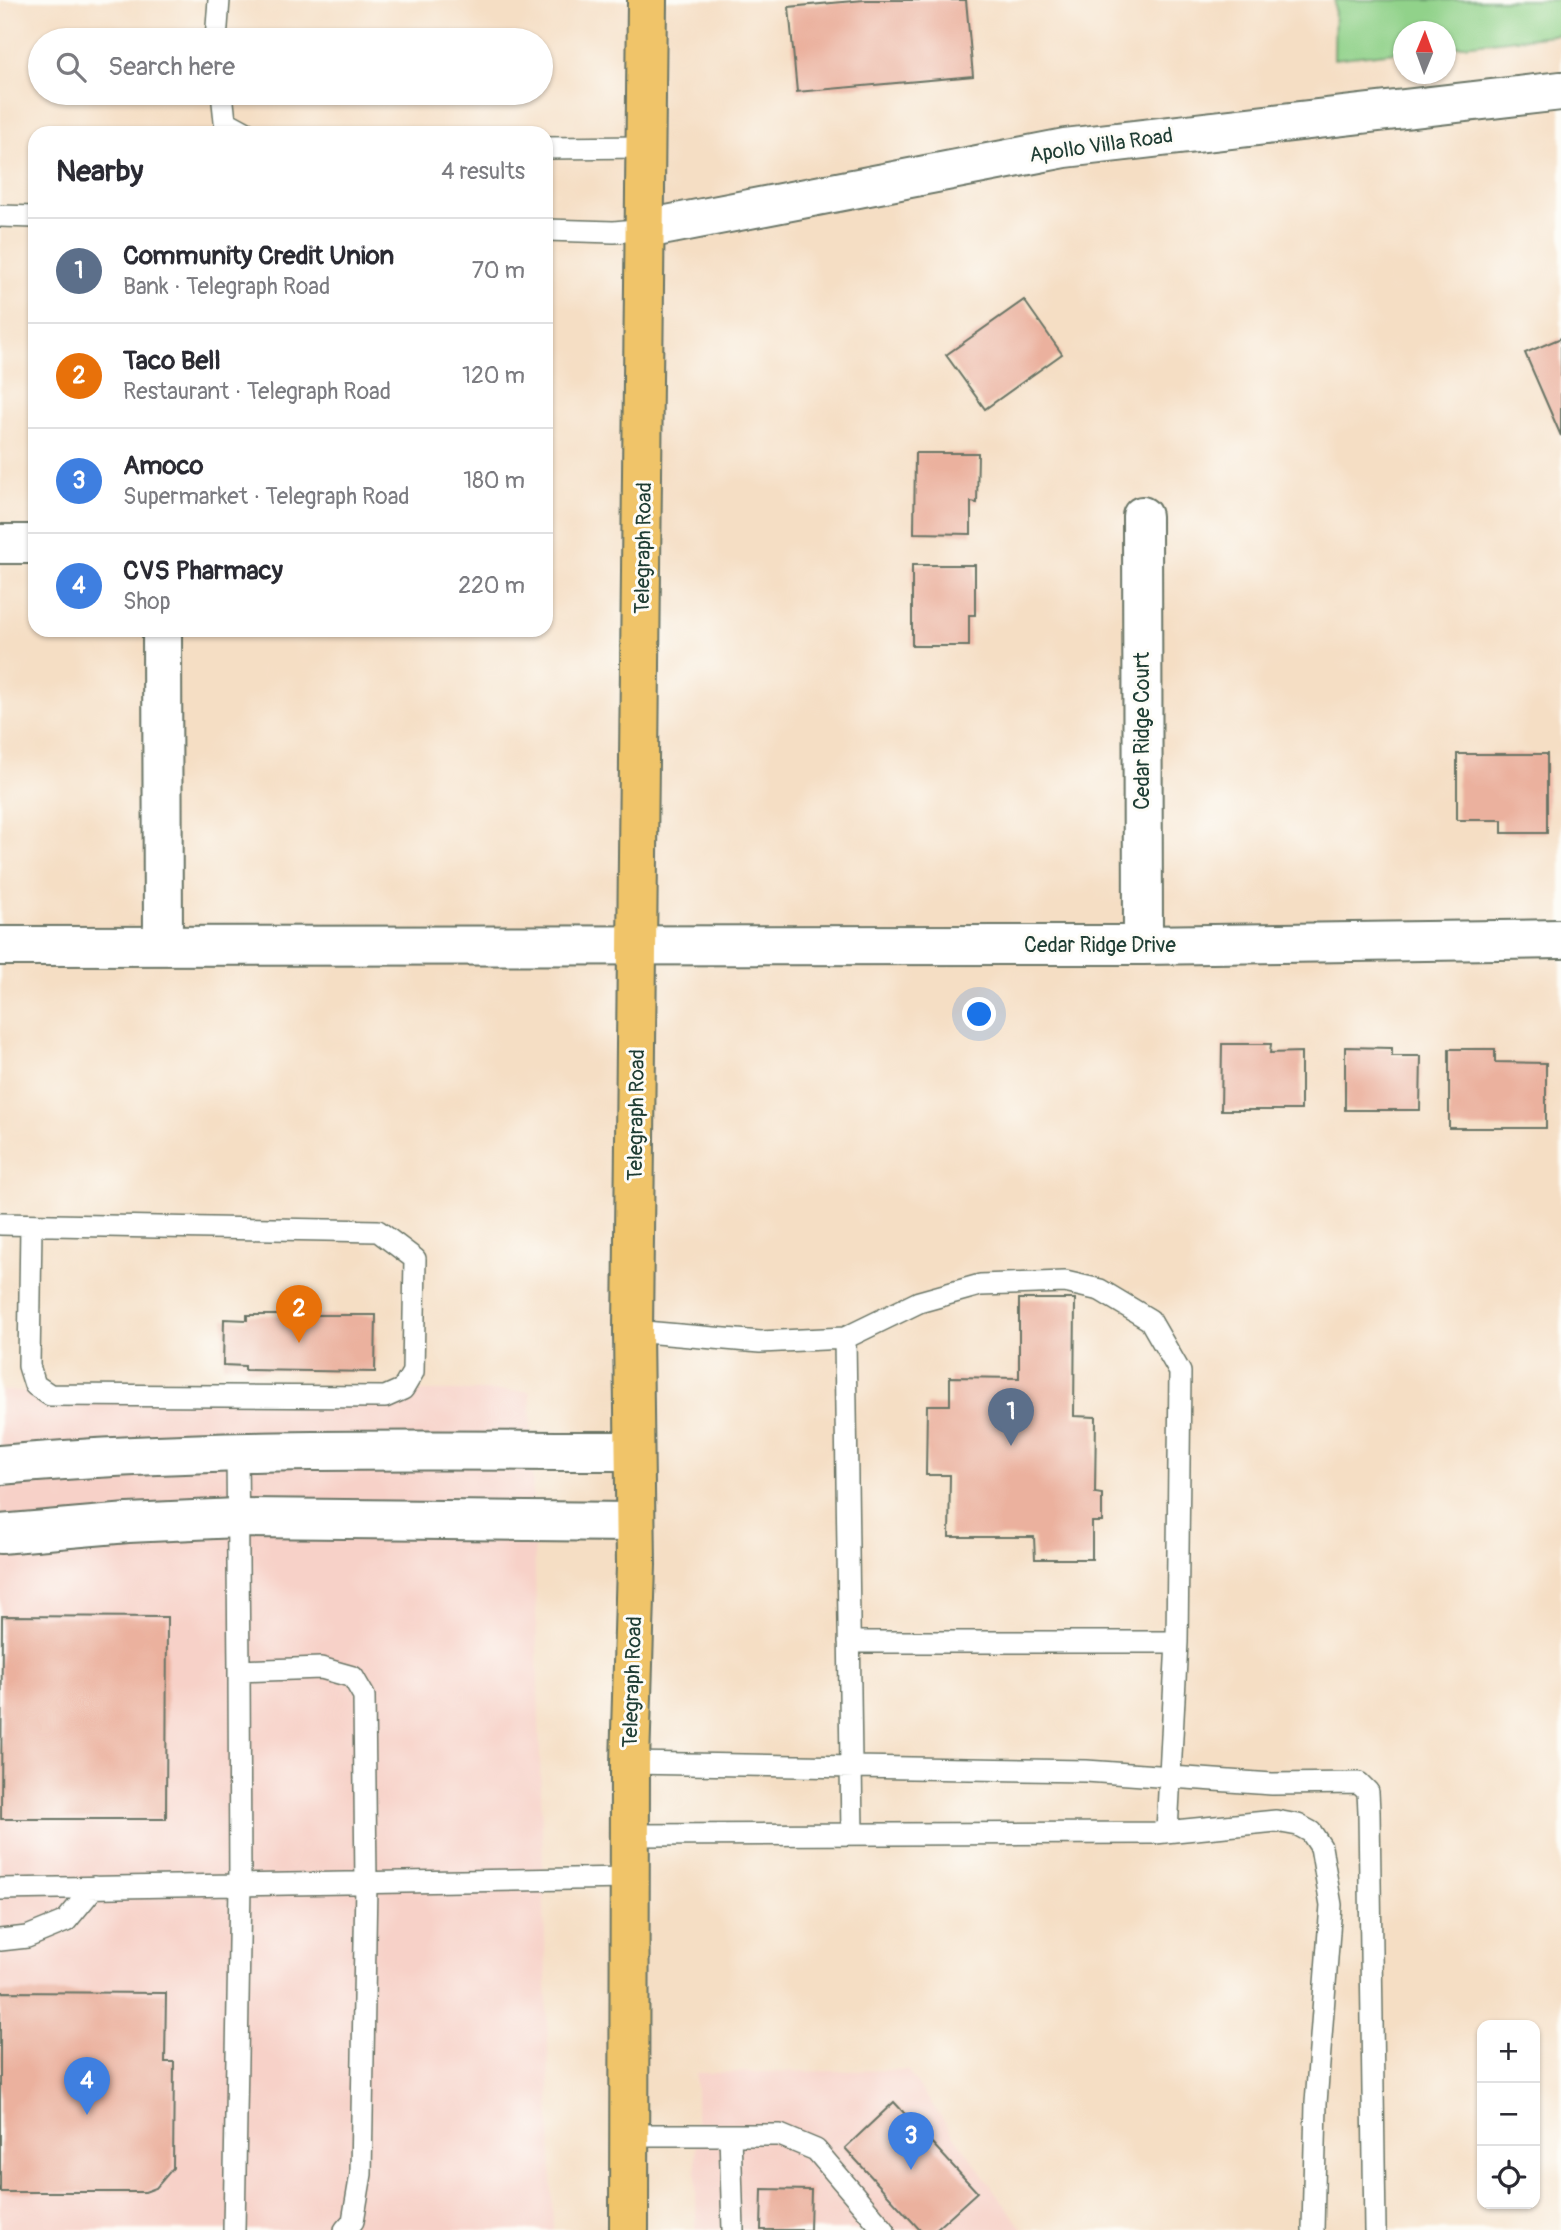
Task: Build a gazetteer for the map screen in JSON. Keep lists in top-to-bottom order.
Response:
{
  "streets": {
    "main road": ["Telegraph Road"],
    "street": ["Apollo Villa Road", "Cedar Ridge Court", "Cedar Ridge Drive"]
  },
  "crossings": [
    ["Apollo Villa Road", "Telegraph Road"],
    ["Telegraph Road", "Cedar Ridge Drive"],
    ["Cedar Ridge Court", "Cedar Ridge Drive"]
  ],
  "north": "top",
  "page": {
    "search": "Search here",
    "heading": ["Nearby", "4 results"],
    "list": [
      {
        "mark": "1",
        "name": "Community Credit Union",
        "note": "Bank · Telegraph Road",
        "value": "70 m"
      },
      {
        "mark": "2",
        "name": "Taco Bell",
        "note": "Restaurant · Telegraph Road",
        "value": "120 m"
      },
      {
        "mark": "3",
        "name": "Amoco",
        "note": "Supermarket · Telegraph Road",
        "value": "180 m"
      },
      {
        "mark": "4",
        "name": "CVS Pharmacy",
        "note": "Shop",
        "value": "220 m"
      }
    ],
    "pins": [
      "2",
      "1",
      "4",
      "3"
    ],
    "map_buttons": ["+", "−"]
  }
}
